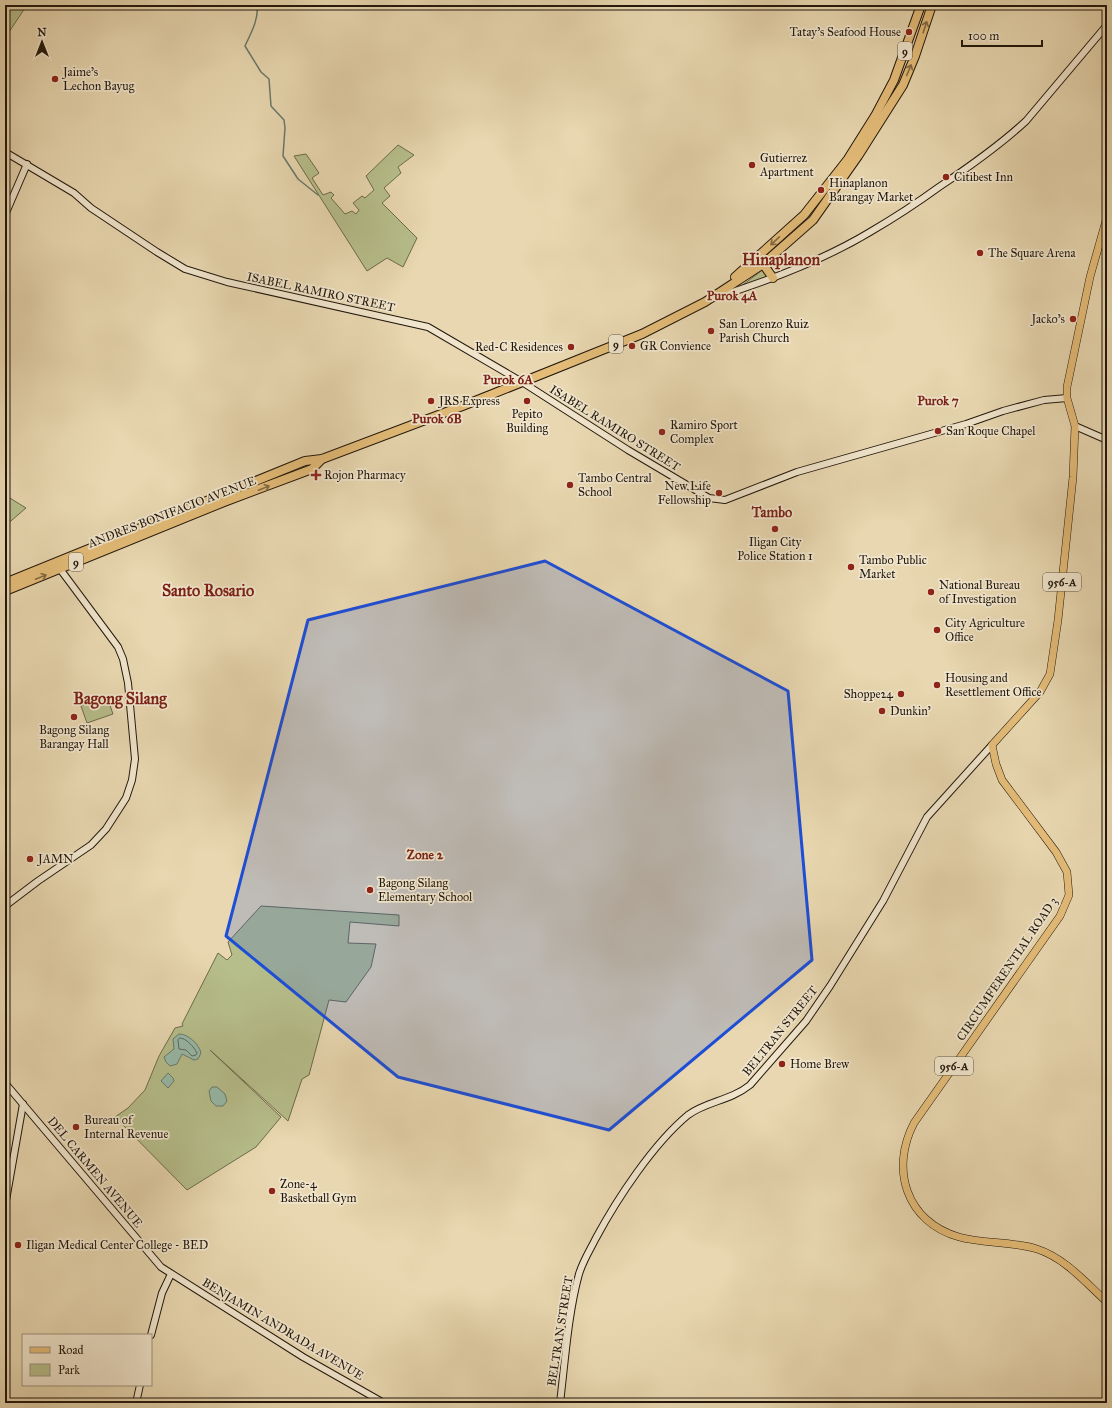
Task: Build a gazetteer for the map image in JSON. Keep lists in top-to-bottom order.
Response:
{
  "streets": {
    "highway": ["9", "ANDRES BONIFACIO AVENUE"],
    "main road": ["956-A", "CIRCUMFERENTIAL ROAD 3"],
    "street": [
      "ISABEL RAMIRO STREET",
      "BELTRAN STREET",
      "DEL CARMEN AVENUE",
      "BENJAMIN ANDRADA AVENUE"
    ]
  },
  "crossings": [
    ["ISABEL RAMIRO STREET", "ANDRES BONIFACIO AVENUE"],
    ["ISABEL RAMIRO STREET", "956-A"],
    ["956-A", "CIRCUMFERENTIAL ROAD 3"],
    ["956-A", "BELTRAN STREET"],
    ["CIRCUMFERENTIAL ROAD 3", "BELTRAN STREET"],
    ["DEL CARMEN AVENUE", "BENJAMIN ANDRADA AVENUE"]
  ],
  "districts": [
    "Hinaplanon",
    "Purok 4A",
    "Purok 6A",
    "Purok 7",
    "Purok 6B",
    "Tambo",
    "Santo Rosario",
    "Bagong Silang",
    "Zone 2"
  ],
  "places": {
    "other": [
      "Tatay's Seafood House",
      "Jaime's Lechon Bayug",
      "Gutierrez Apartment",
      "Citibest Inn",
      "Hinaplanon Barangay Market",
      "The Square Arena",
      "Jacko's",
      "San Lorenzo Ruiz Parish Church",
      "GR Convience",
      "Red-C Residences",
      "JRS Express",
      "Pepito Building",
      "San Roque Chapel",
      "Ramiro Sport Complex",
      "Tambo Central School",
      "New Life Fellowship",
      "Iligan City Police Station 1",
      "Tambo Public Market",
      "National Bureau of Investigation",
      "City Agriculture Office",
      "Housing and Resettlement Office",
      "Shoppe24",
      "Dunkin'",
      "Bagong Silang Barangay Hall",
      "JAMN",
      "Bagong Silang Elementary School",
      "Home Brew",
      "Bureau of Internal Revenue",
      "Zone-4 Basketball Gym",
      "Iligan Medical Center College - BED"
    ],
    "health": ["Rojon Pharmacy"]
  },
  "legend": ["Road", "Park"],
  "scale_bar": "100 m",
  "north": "top"
}
